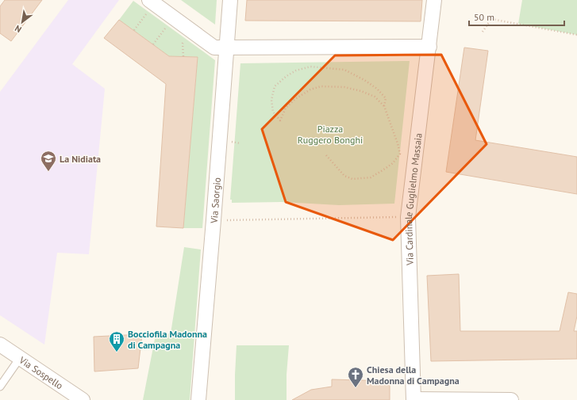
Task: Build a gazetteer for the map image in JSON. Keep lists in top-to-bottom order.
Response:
{
  "streets": {
    "street": ["Via Cardinale Guglielmo Massaia", "Via Saorgio", "Via Sospello"]
  },
  "parks": ["Piazza Ruggero Bonghi"],
  "places": {
    "school or university": ["La Nidiata"],
    "building": ["Bocciofila Madonna di Campagna"],
    "church": ["Chiesa della Madonna di Campagna"]
  },
  "scale_bar": "50 m",
  "north": "bottom left"
}
